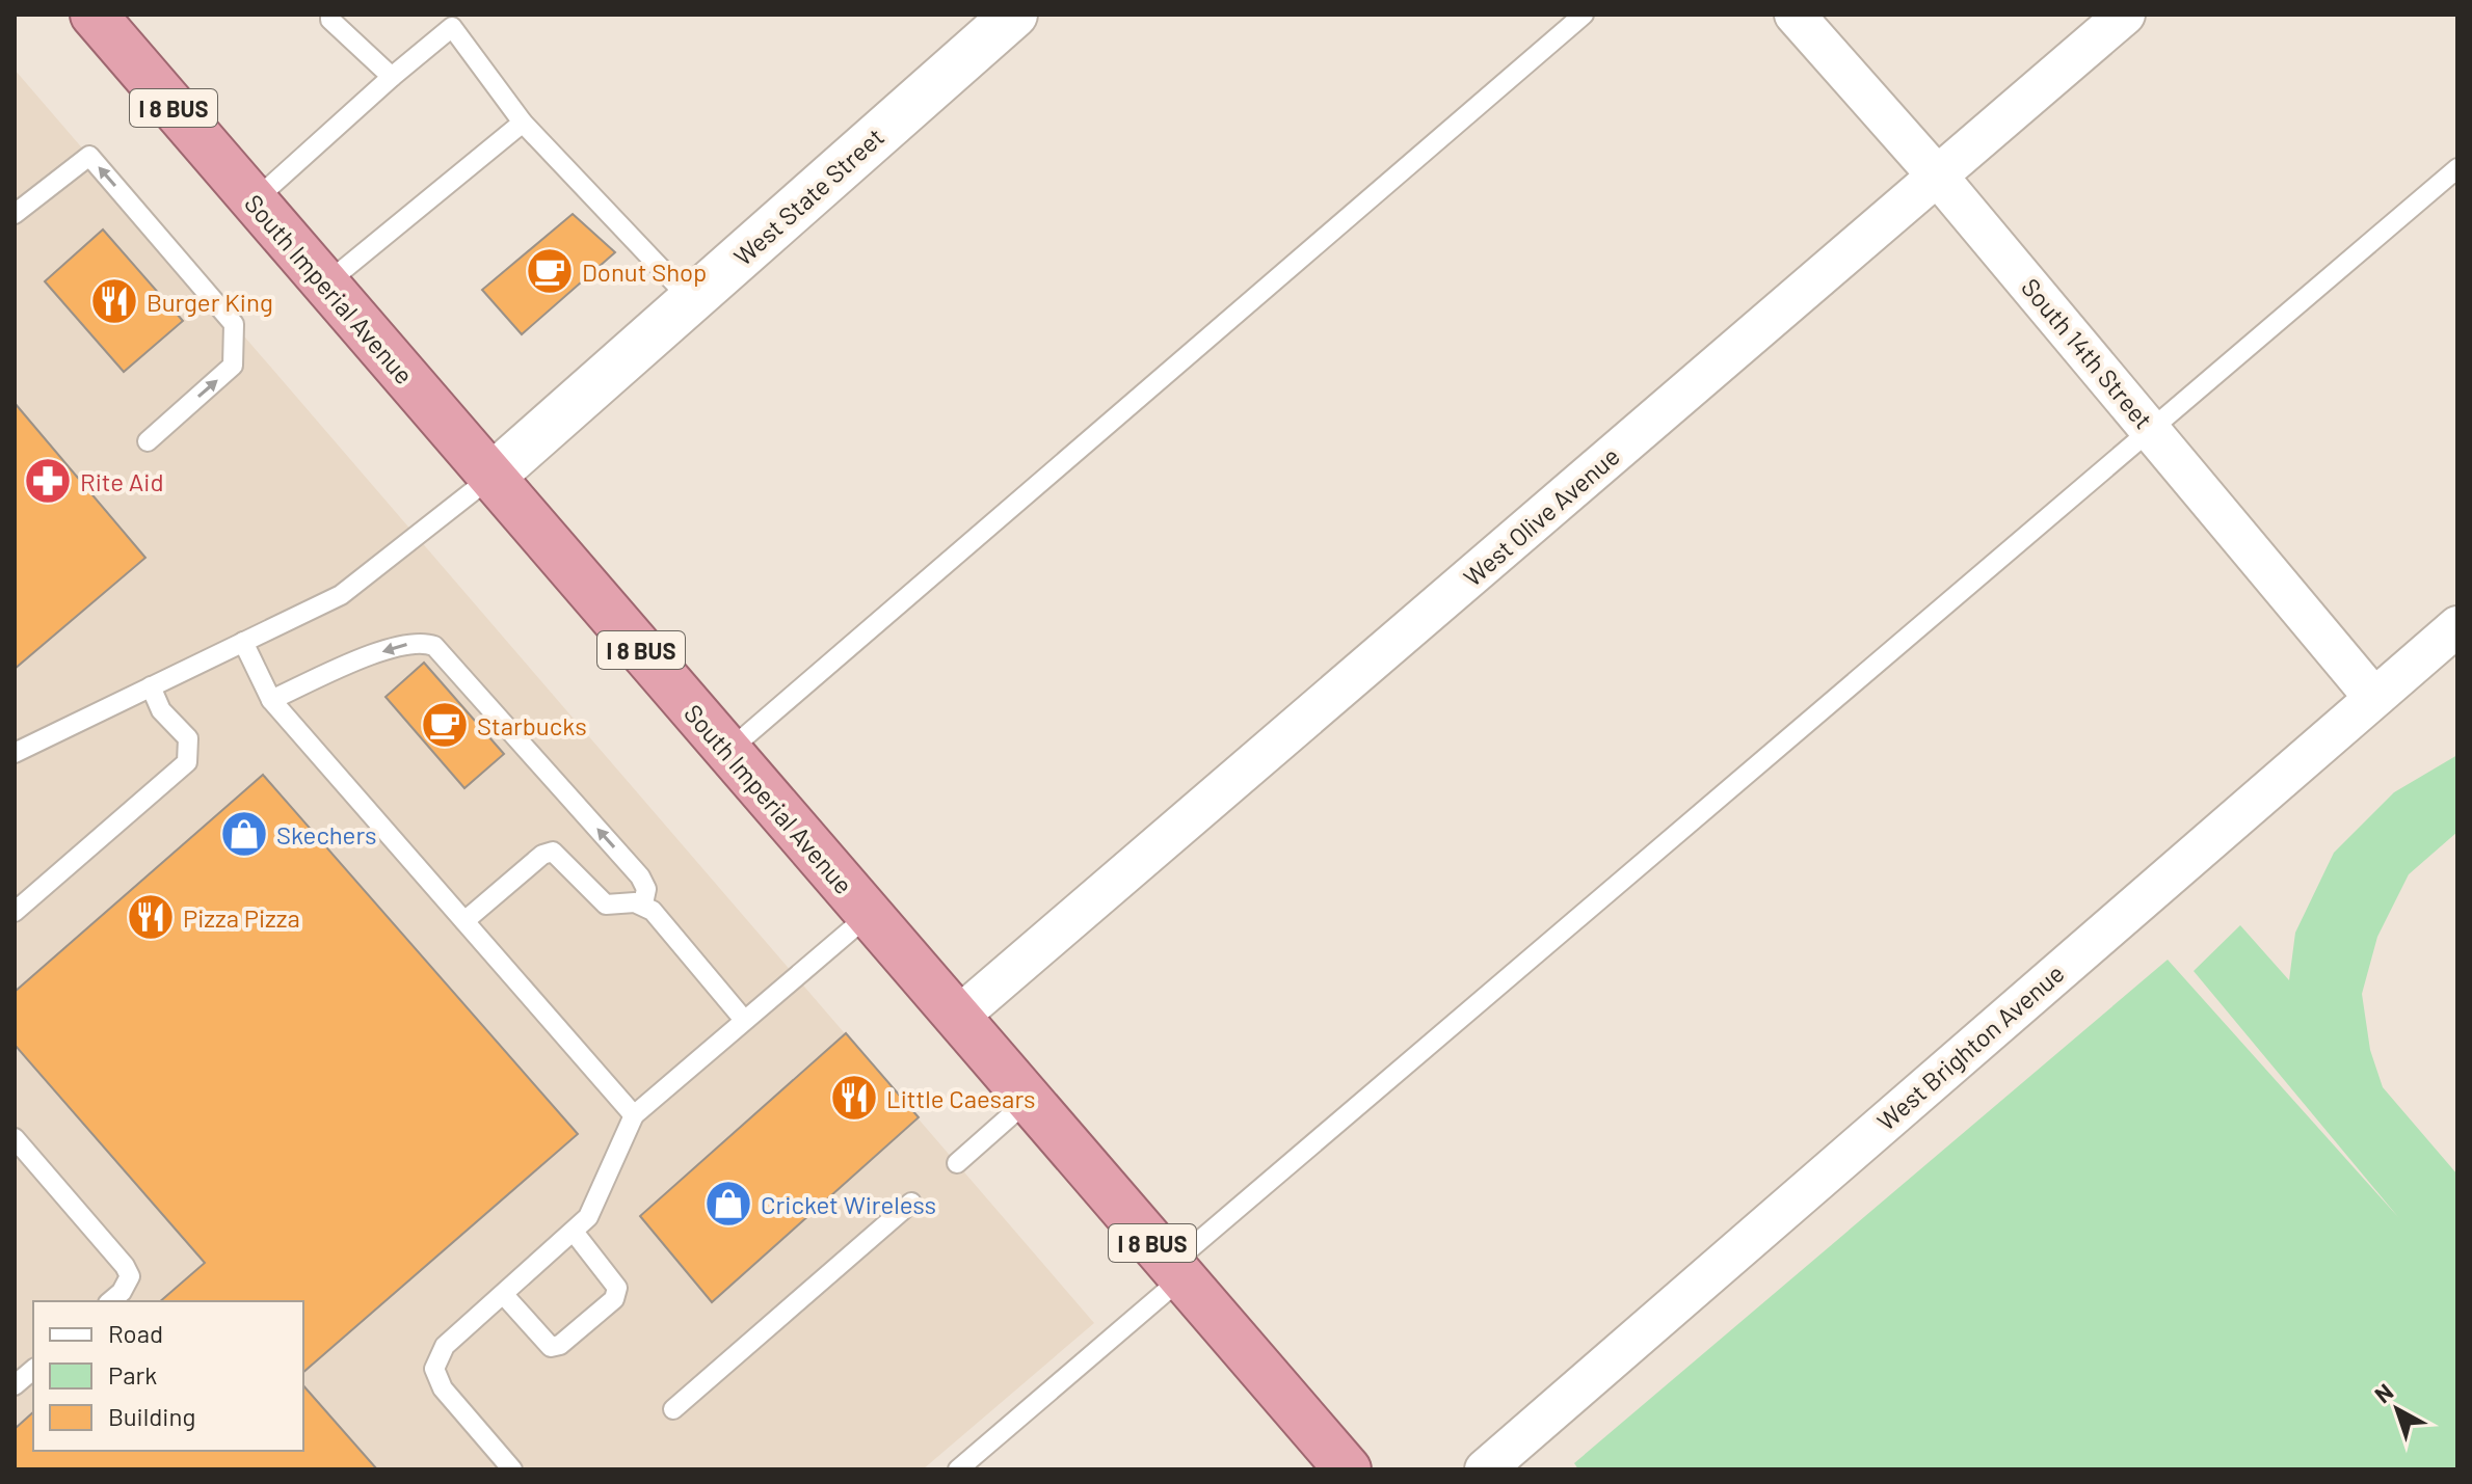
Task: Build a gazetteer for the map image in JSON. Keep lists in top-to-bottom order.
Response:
{
  "streets": {
    "highway": ["I 8 BUS", "South Imperial Avenue"],
    "street": [
      "West State Street",
      "South 14th Street",
      "West Olive Avenue",
      "West Brighton Avenue"
    ]
  },
  "crossings": [
    ["West State Street", "South Imperial Avenue"],
    ["South Imperial Avenue", "West Olive Avenue"],
    ["South 14th Street", "West Olive Avenue"],
    ["South 14th Street", "West Brighton Avenue"]
  ],
  "places": {
    "cafe": ["Donut Shop", "Starbucks"],
    "restaurant": ["Burger King", "Pizza Pizza", "Little Caesars"],
    "pharmacy": ["Rite Aid"],
    "shop": ["Skechers", "Cricket Wireless"]
  },
  "legend": ["Road", "Park", "Building"],
  "north": "top left"
}
